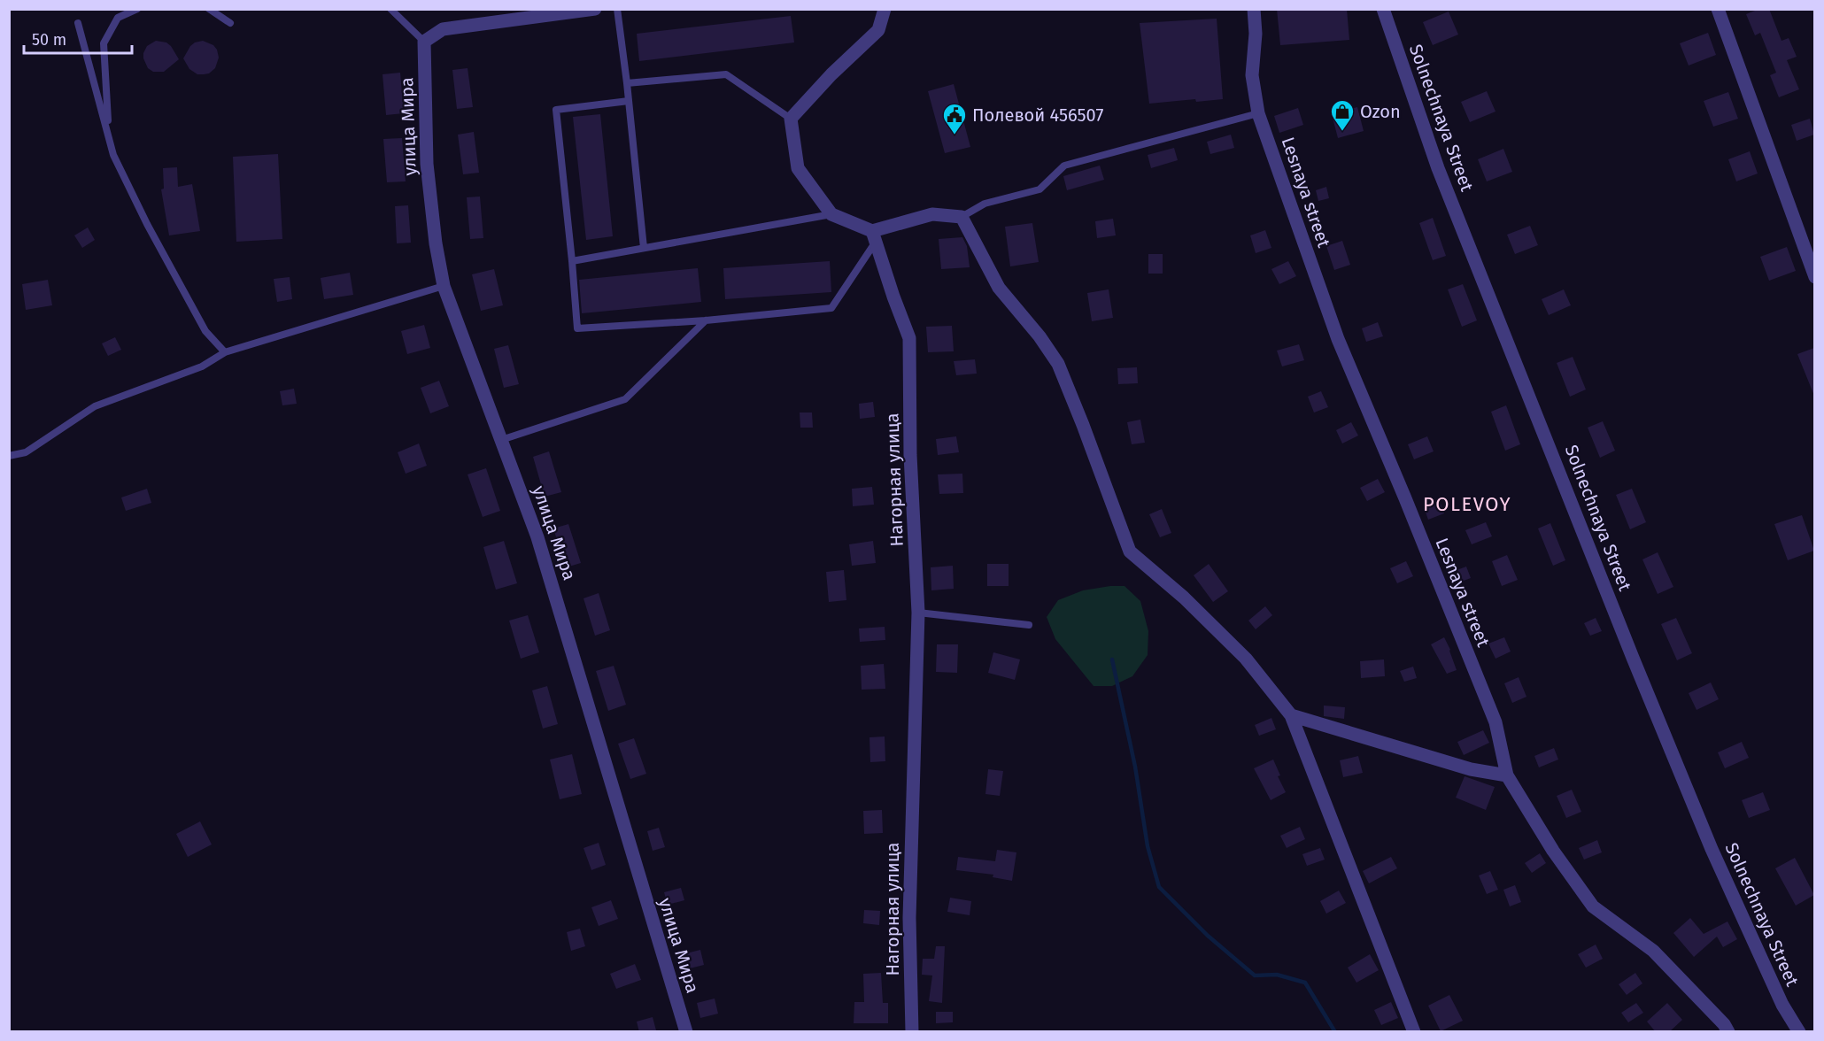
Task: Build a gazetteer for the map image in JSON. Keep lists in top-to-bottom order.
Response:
{
  "streets": {
    "street": [
      "Solnechnaya Street",
      "улица Мира",
      "Lesnaya street",
      "Нагорная улица"
    ]
  },
  "districts": ["POLEVOY"],
  "places": {
    "shop": ["Ozon"],
    "public building": ["Полевой 456507"]
  },
  "scale_bar": "50 m"
}
